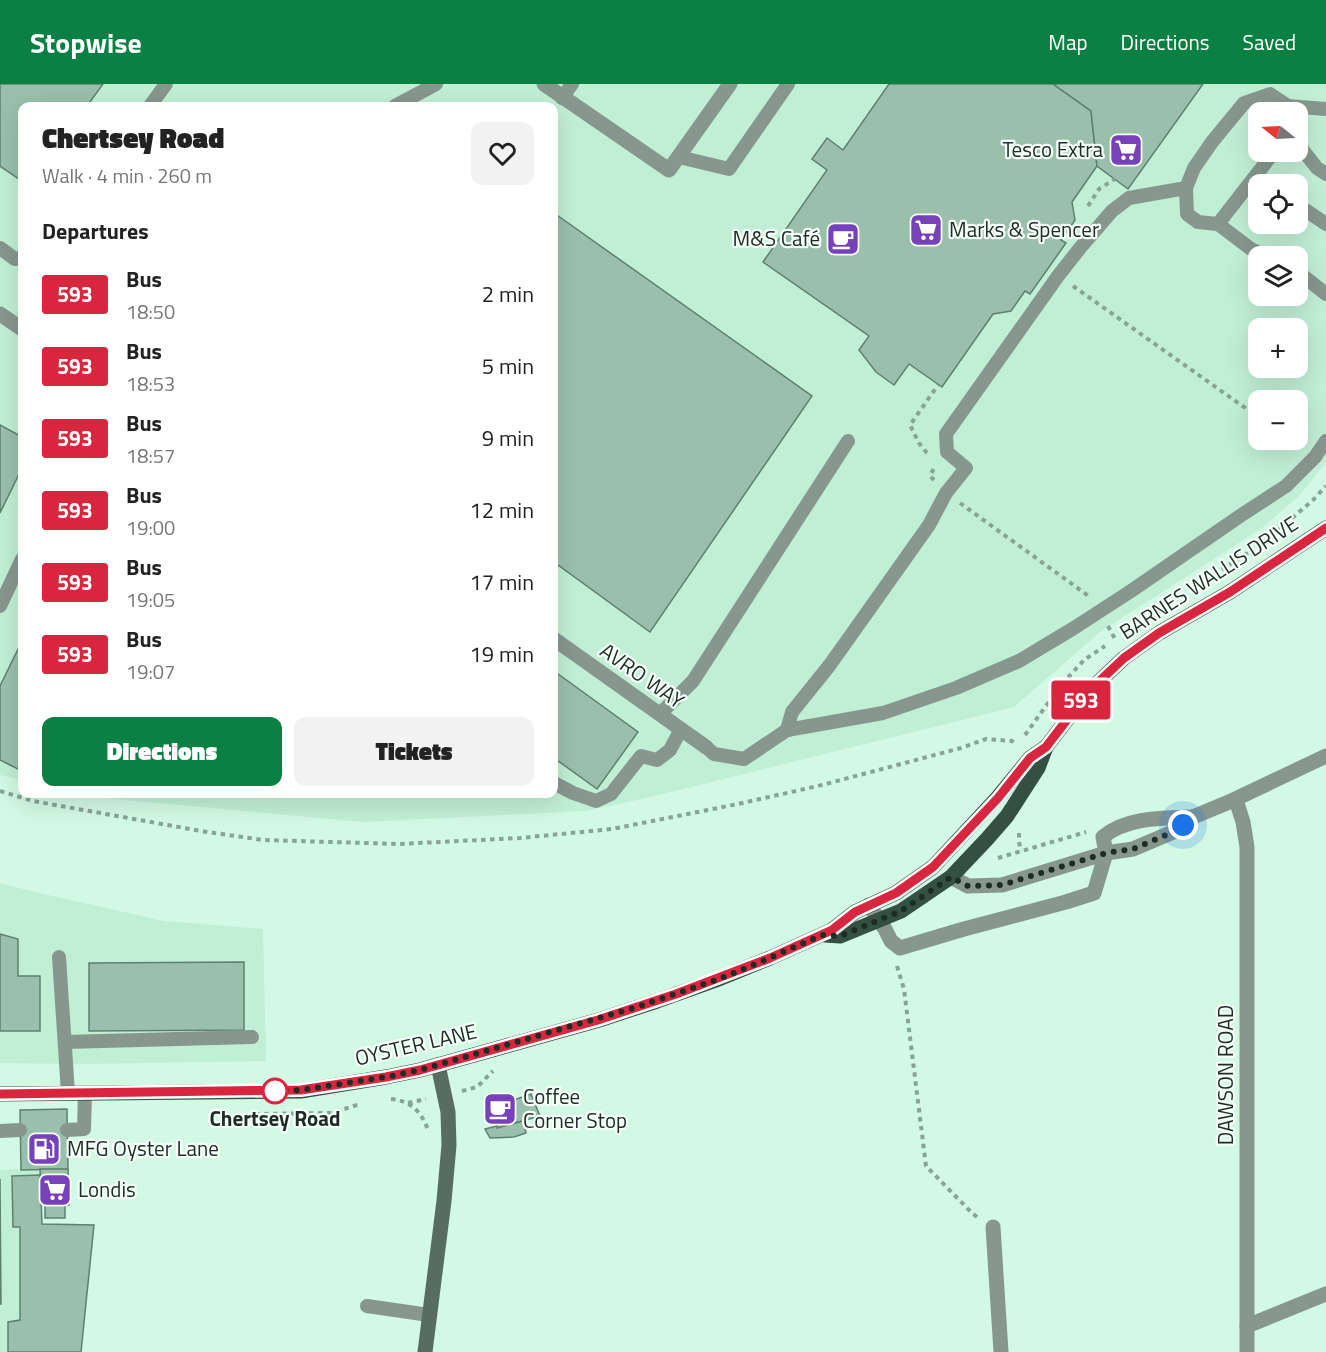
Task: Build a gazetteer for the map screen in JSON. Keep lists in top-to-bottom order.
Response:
{
  "streets": {
    "main road": ["BARNES WALLIS DRIVE", "OYSTER LANE"],
    "street": ["AVRO WAY", "DAWSON ROAD"]
  },
  "crossings": [
    ["BARNES WALLIS DRIVE", "OYSTER LANE"]
  ],
  "places": {
    "supermarket": ["Tesco Extra", "Marks & Spencer", "Londis"],
    "cafe": ["M&S Café", "Coffee Corner Stop"],
    "other": ["Chertsey Road"],
    "fuel station": ["MFG Oyster Lane"]
  },
  "lines": ["bus line 593"],
  "north": "left",
  "page": {
    "header": "Stopwise",
    "nav": ["Map", "Directions", "Saved"],
    "on_map": "593",
    "map_buttons": ["+", "−"],
    "heading": [
      ["Chertsey Road", "Walk · 4 min · 260 m"],
      "Departures"
    ],
    "list": [
      {
        "mark": "593",
        "name": "Bus",
        "note": "18:50",
        "value": "2 min"
      },
      {
        "mark": "593",
        "name": "Bus",
        "note": "18:53",
        "value": "5 min"
      },
      {
        "mark": "593",
        "name": "Bus",
        "note": "18:57",
        "value": "9 min"
      },
      {
        "mark": "593",
        "name": "Bus",
        "note": "19:00",
        "value": "12 min"
      },
      {
        "mark": "593",
        "name": "Bus",
        "note": "19:05",
        "value": "17 min"
      },
      {
        "mark": "593",
        "name": "Bus",
        "note": "19:07",
        "value": "19 min"
      }
    ],
    "buttons": ["Directions", "Tickets"]
  }
}
